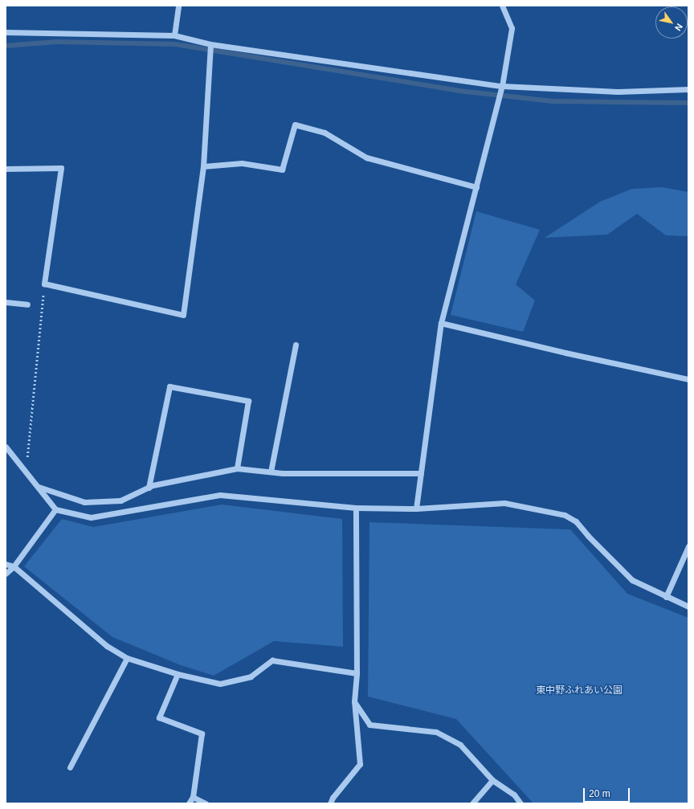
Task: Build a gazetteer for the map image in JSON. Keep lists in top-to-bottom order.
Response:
{
  "parks": ["東中野ふれあい公園"],
  "scale_bar": "20 m",
  "north": "bottom right"
}
